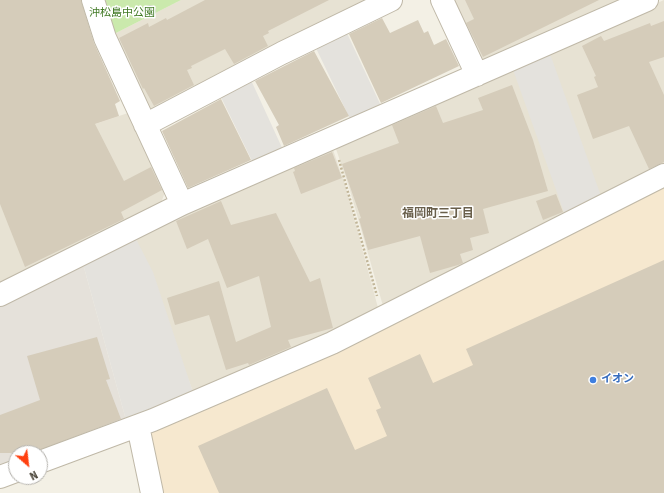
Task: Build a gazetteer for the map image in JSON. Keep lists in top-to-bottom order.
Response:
{
  "districts": ["福岡町三丁目"],
  "parks": ["沖松島中公園"],
  "places": ["イオン"],
  "north": "bottom right"
}
